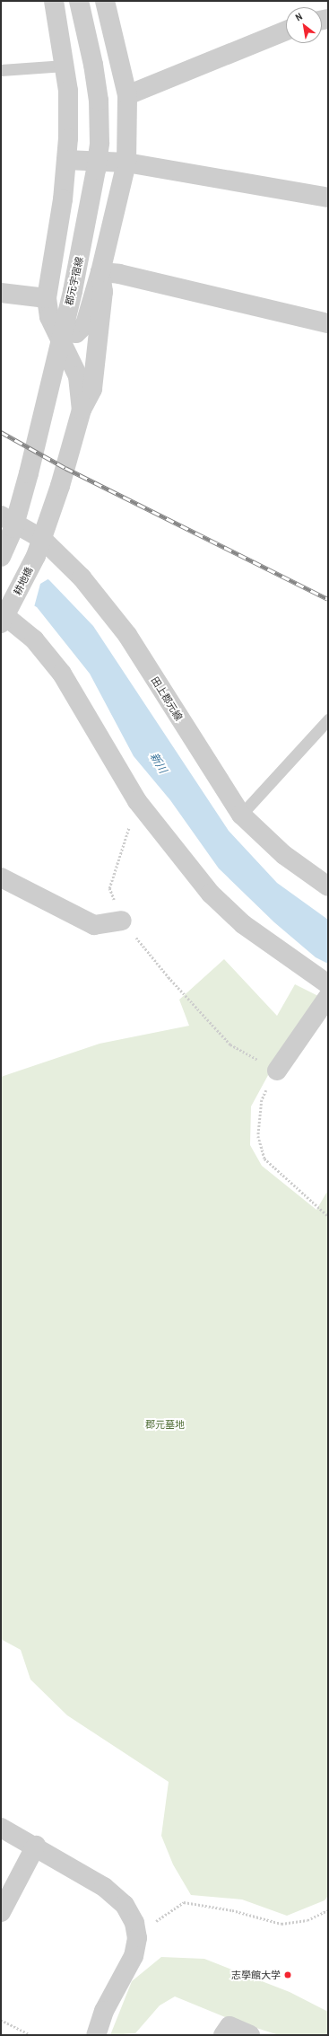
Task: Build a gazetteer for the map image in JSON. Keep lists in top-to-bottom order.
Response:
{
  "streets": {
    "street": ["郡元宇宿線", "耕地橋", "田上郡元線"]
  },
  "crossings": [
    ["耕地橋", "田上郡元線"]
  ],
  "water": ["新川"],
  "parks": ["郡元墓地"],
  "places": ["志學館大学"],
  "north": "top left"
}
